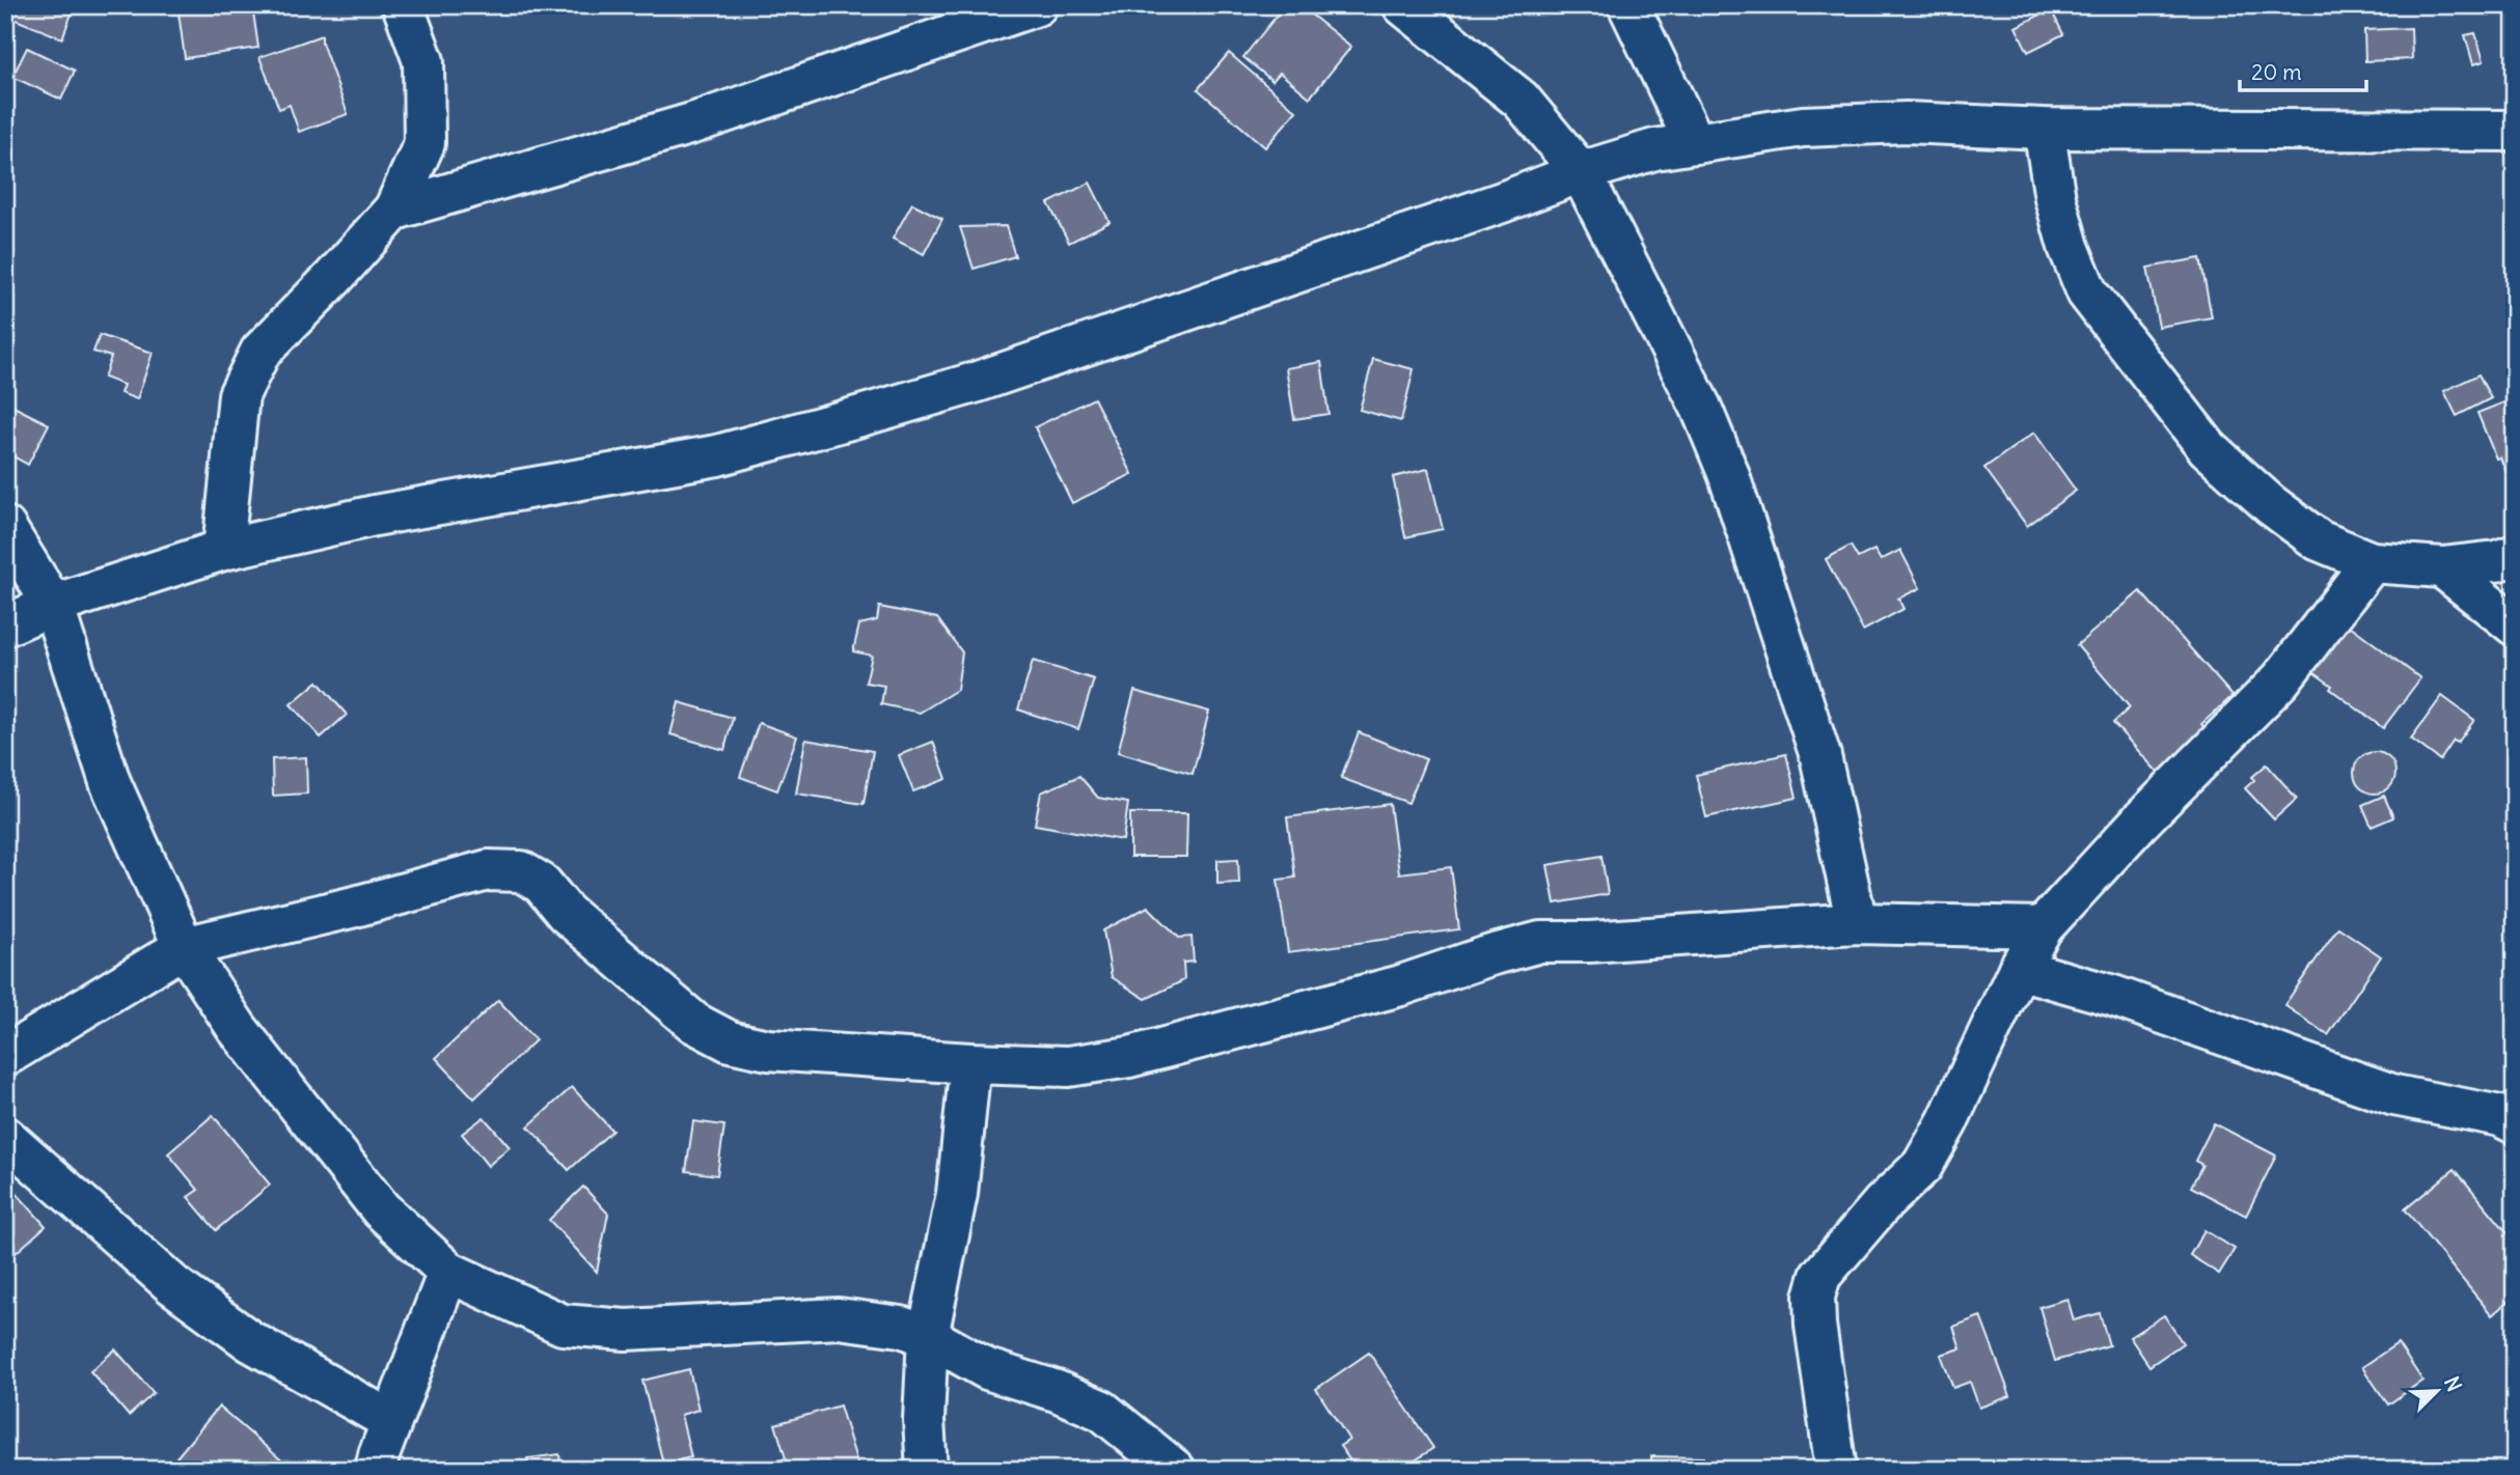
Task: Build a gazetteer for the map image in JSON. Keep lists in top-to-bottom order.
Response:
{
  "scale_bar": "20 m",
  "north": "top right"
}
